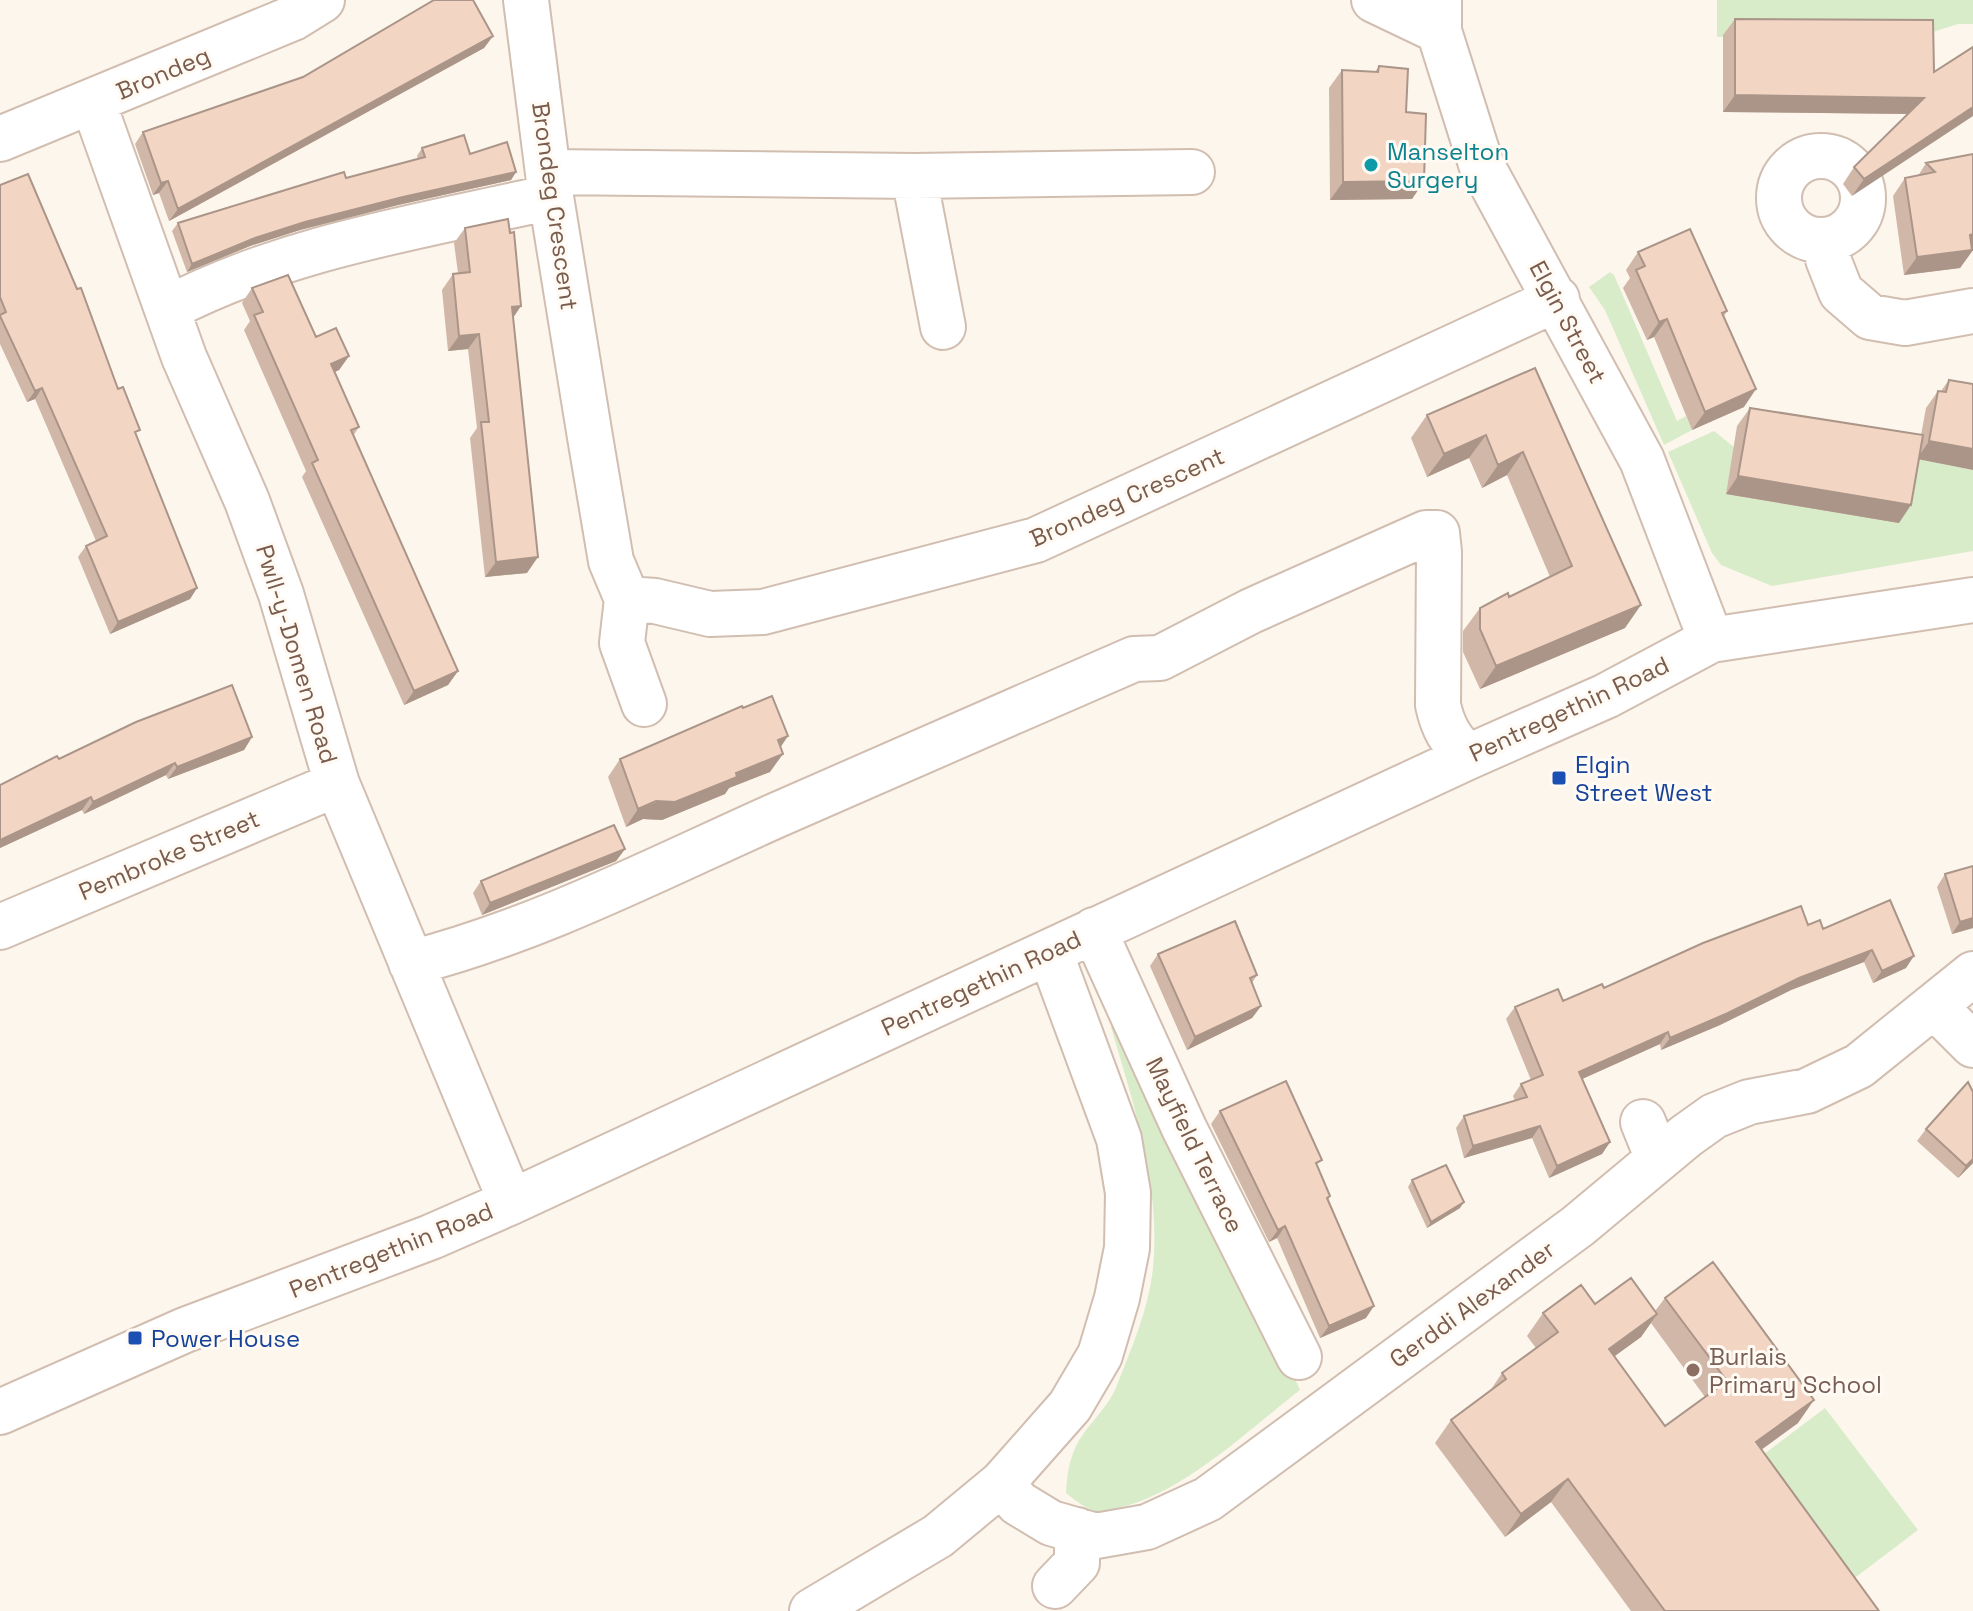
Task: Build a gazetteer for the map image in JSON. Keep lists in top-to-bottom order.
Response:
{
  "streets": {
    "street": [
      "Brondeg",
      "Brondeg Crescent",
      "Elgin Street",
      "Pwll-y-Domen Road",
      "Pentregethin Road",
      "Pembroke Street",
      "Mayfield Terrace",
      "Gerddi Alexander"
    ]
  },
  "crossings": [
    ["Brondeg", "Pwll-y-Domen Road"],
    ["Brondeg Crescent", "Elgin Street"],
    ["Elgin Street", "Pentregethin Road"],
    ["Pwll-y-Domen Road", "Pentregethin Road"],
    ["Pwll-y-Domen Road", "Pembroke Street"],
    ["Pentregethin Road", "Mayfield Terrace"]
  ],
  "places": {
    "other": ["Manselton Surgery", "Burlais Primary School"],
    "transit": ["Elgin Street West", "Power House"]
  }
}
